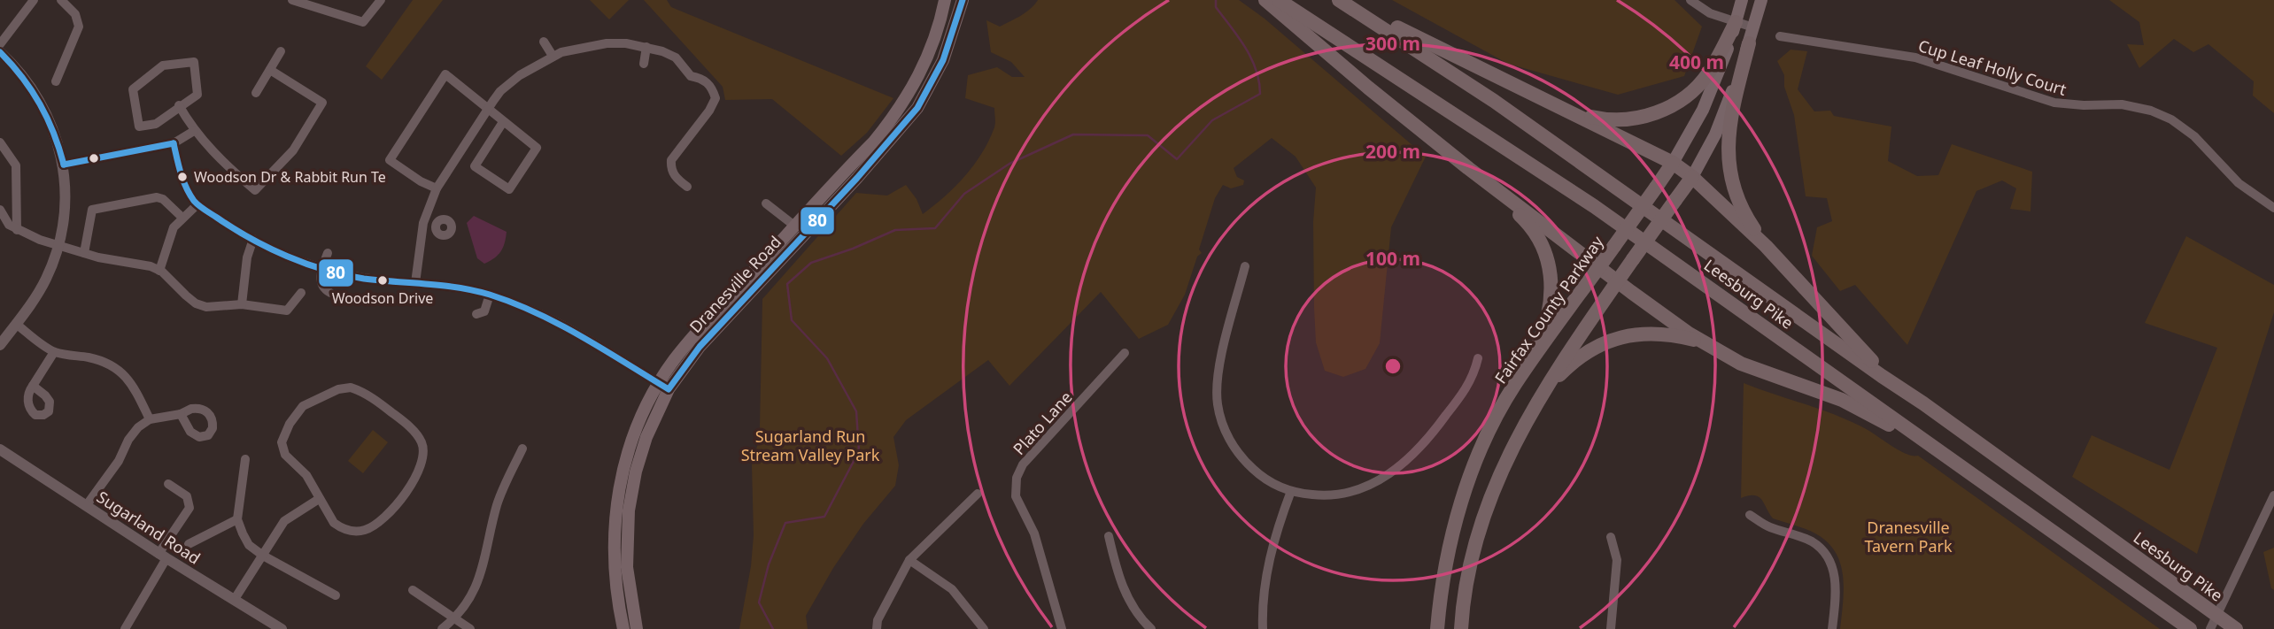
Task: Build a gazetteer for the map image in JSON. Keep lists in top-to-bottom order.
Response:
{
  "streets": {
    "highway": ["Leesburg Pike", "Fairfax County Parkway"],
    "main road": ["Dranesville Road"],
    "street": ["Cup Leaf Holly Court", "Plato Lane", "Sugarland Road"]
  },
  "parks": ["Sugarland Run Stream Valley Park", "Dranesville Tavern Park"],
  "places": ["Woodson Dr & Rabbit Run Te", "Woodson Drive"],
  "lines": ["transit line 80"],
  "rings": [
    "300 m",
    "400 m",
    "200 m",
    "100 m"
  ]
}
